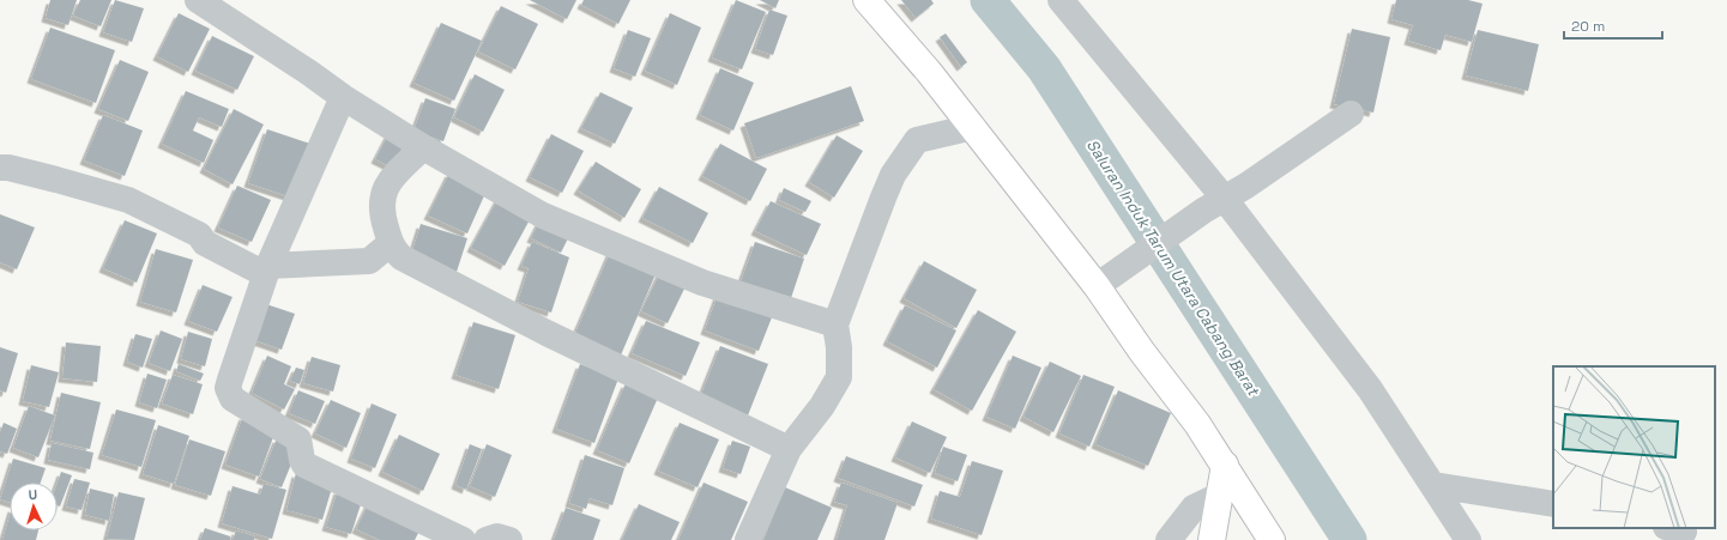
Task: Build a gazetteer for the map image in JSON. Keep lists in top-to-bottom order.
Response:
{
  "water": ["Saluran Induk Tarum Utara Cabang Barat"],
  "scale_bar": "20 m",
  "north": "top"
}
